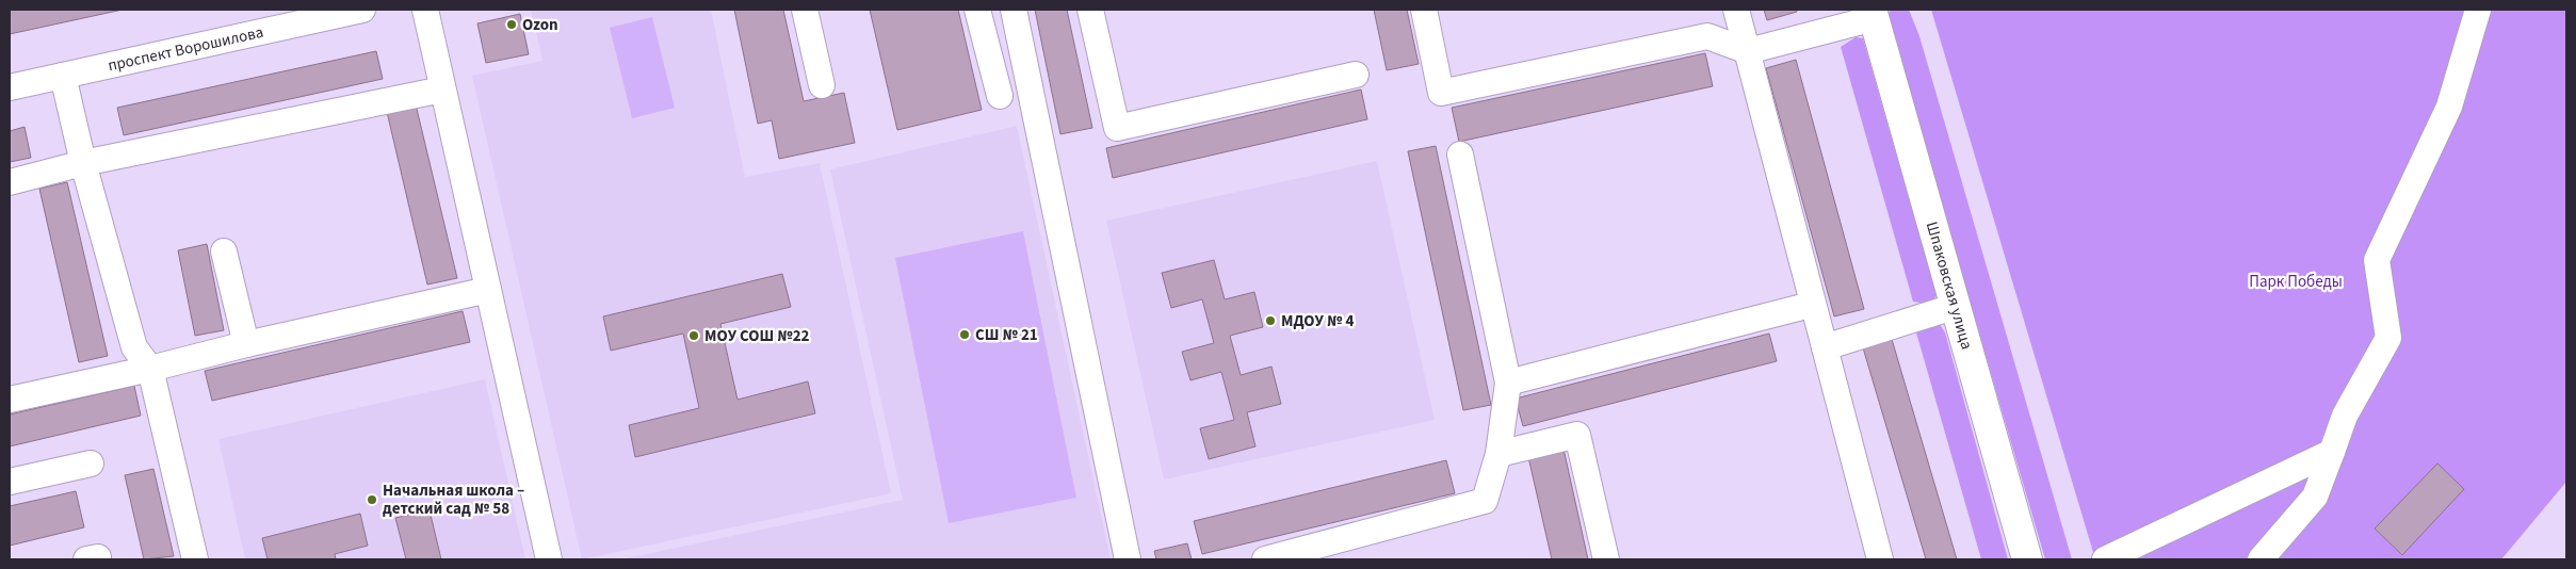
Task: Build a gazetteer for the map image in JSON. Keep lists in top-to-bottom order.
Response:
{
  "streets": {
    "main road": ["Шпаковская улица"],
    "street": ["проспект Ворошилова"]
  },
  "parks": ["Парк Победы"],
  "places": [
    "Ozon",
    "МДОУ № 4",
    "СШ № 21",
    "МОУ СОШ №22",
    "Начальная школа – детский сад № 58"
  ]
}
